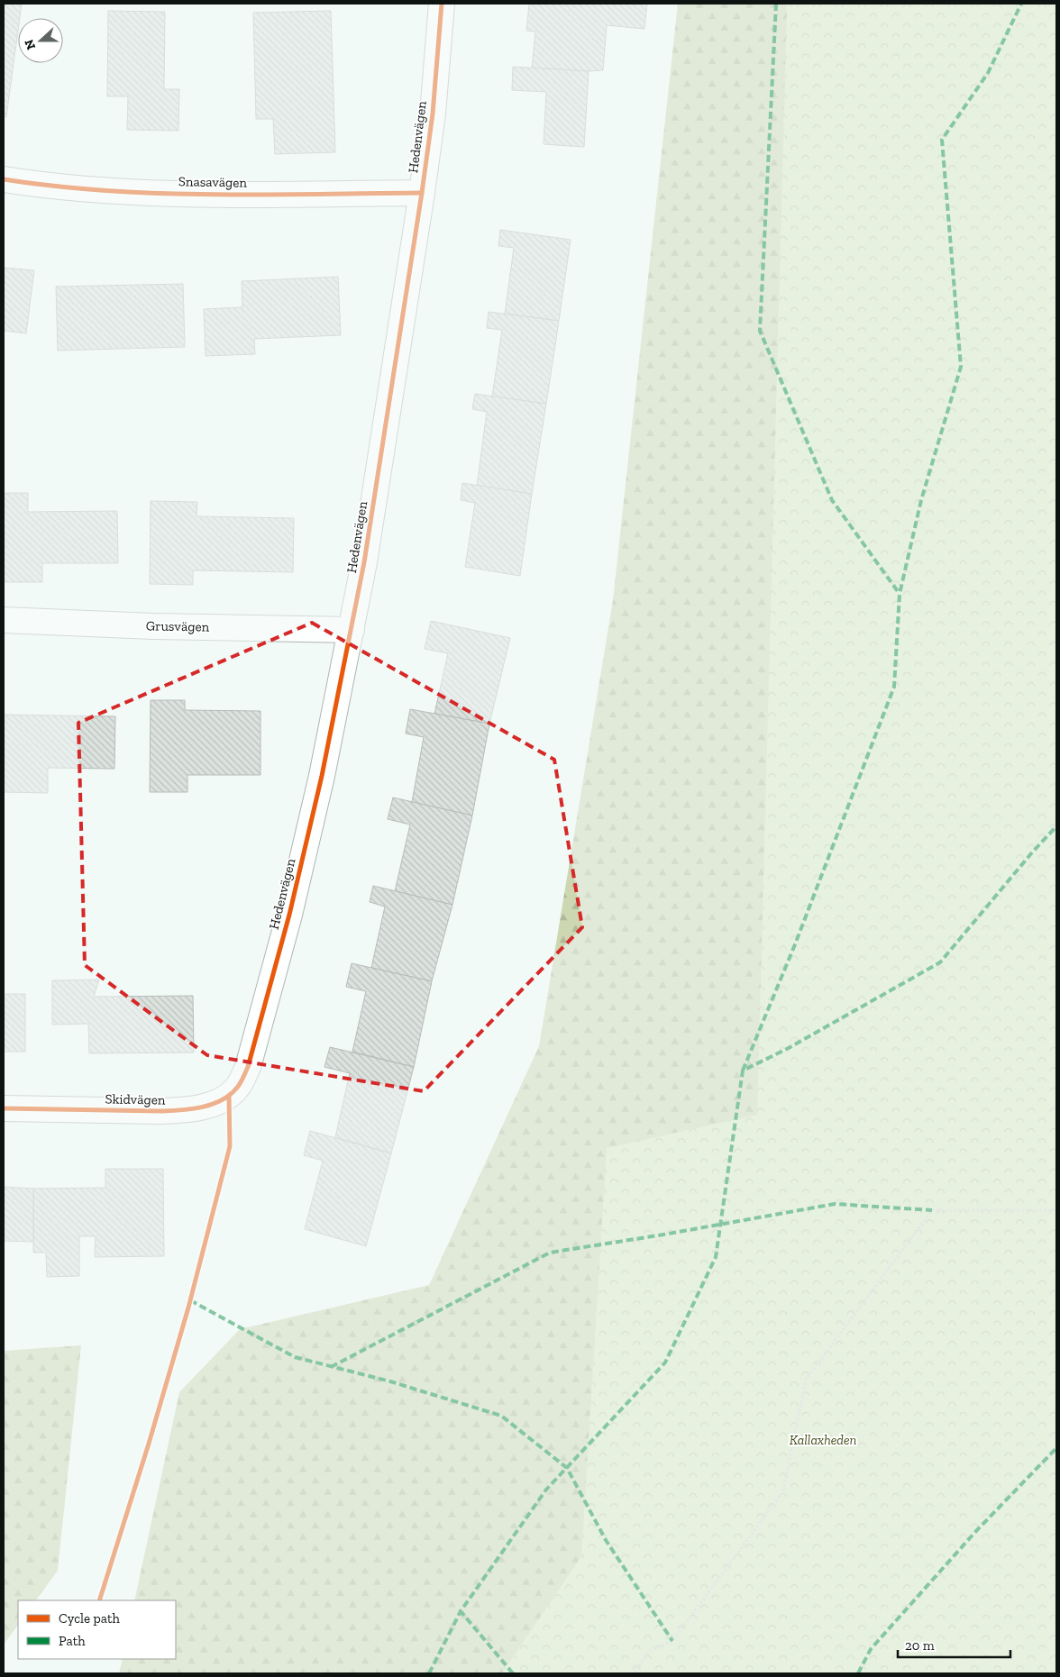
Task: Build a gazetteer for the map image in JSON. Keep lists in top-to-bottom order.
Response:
{
  "streets": {
    "street": [
      "Hedenvägen",
      "Snasavägen",
      "Grusvägen",
      "Skidvägen"
    ]
  },
  "crossings": [
    ["Hedenvägen", "Snasavägen"],
    ["Hedenvägen", "Grusvägen"],
    ["Hedenvägen", "Skidvägen"]
  ],
  "parks": ["Kallaxheden"],
  "legend": ["Cycle path", "Path"],
  "scale_bar": "20 m",
  "north": "left"
}
